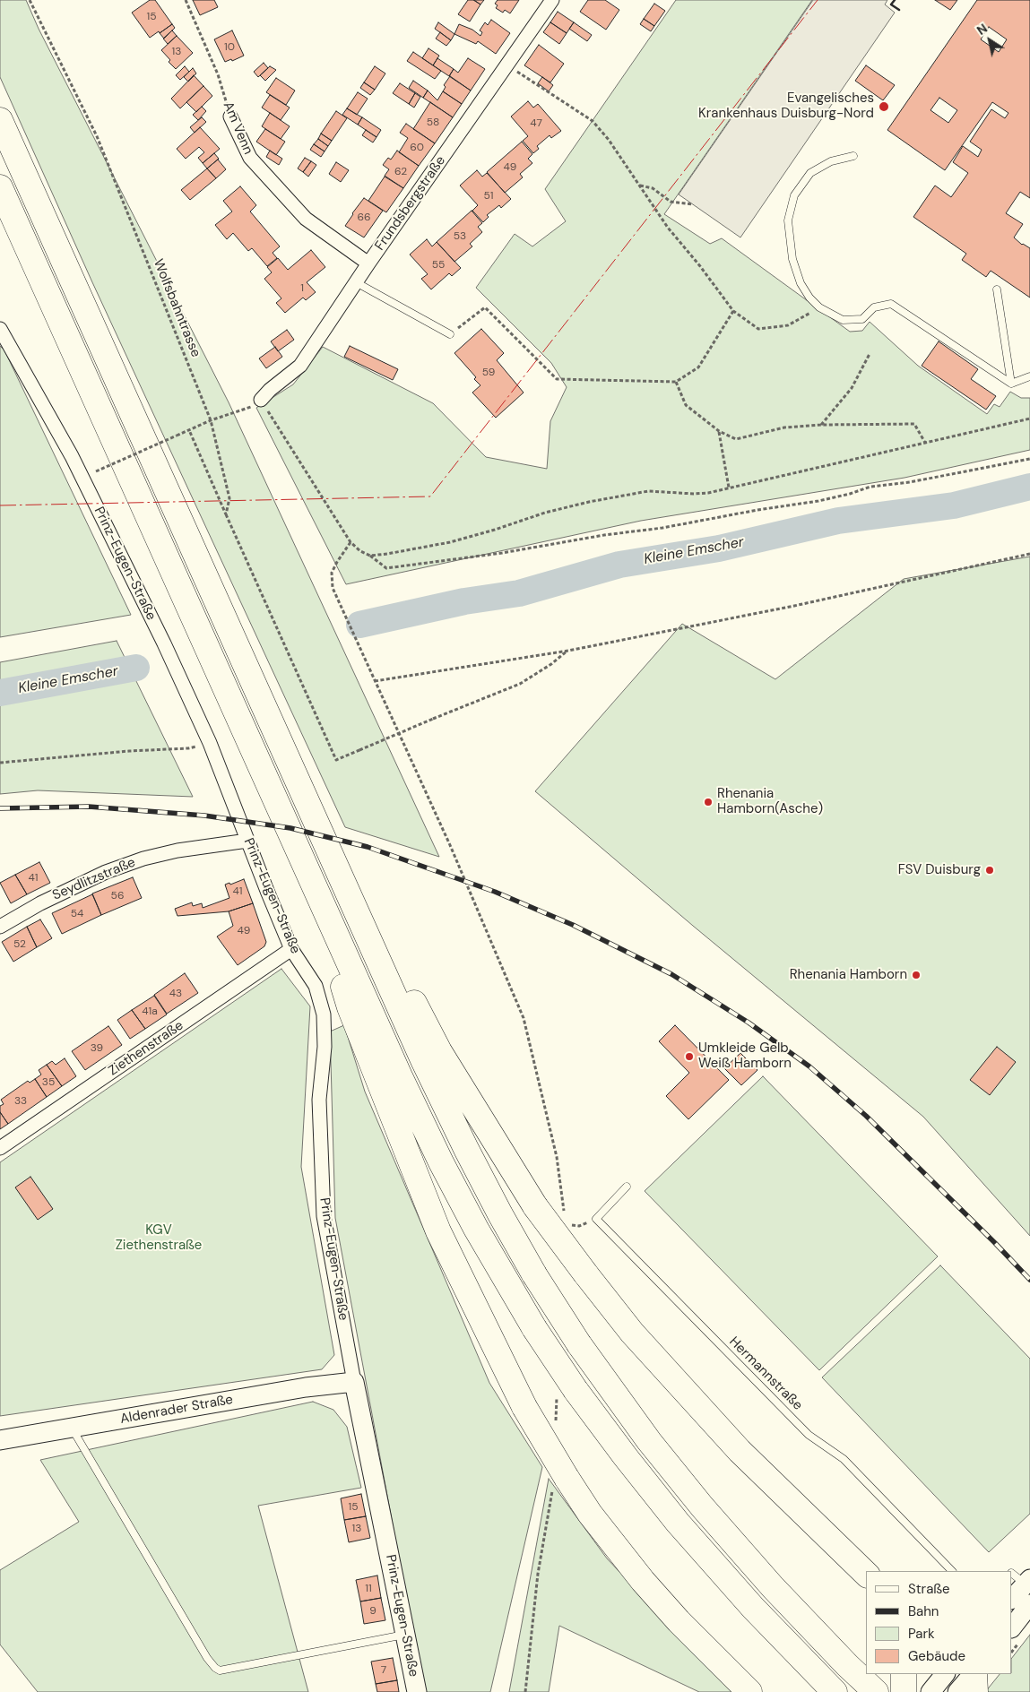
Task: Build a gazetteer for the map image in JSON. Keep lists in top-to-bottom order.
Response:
{
  "streets": {
    "street": [
      "Am Venn",
      "Frundsbergstraße",
      "Prinz-Eugen-Straße",
      "Seydlitzstraße",
      "Ziethenstraße",
      "Aldenrader Straße"
    ],
    "lane": ["Hermannstraße"],
    "path": ["Wolfsbahntrasse"]
  },
  "crossings": [
    ["Am Venn", "Frundsbergstraße"],
    ["Prinz-Eugen-Straße", "Seydlitzstraße"],
    ["Prinz-Eugen-Straße", "Ziethenstraße"],
    ["Prinz-Eugen-Straße", "Aldenrader Straße"]
  ],
  "water": ["Kleine Emscher"],
  "parks": ["KGV Ziethenstraße"],
  "places": [
    "Evangelisches Krankenhaus Duisburg-Nord",
    "Rhenania Hamborn(Asche)",
    "FSV Duisburg",
    "Rhenania Hamborn",
    "Umkleide Gelb Weiß Hamborn"
  ],
  "house_numbers": [
    "15",
    "10",
    "13",
    "58",
    "47",
    "60",
    "49",
    "62",
    "51",
    "66",
    "53",
    "55",
    "1",
    "59",
    "41",
    "41",
    "56",
    "54",
    "49",
    "52",
    "43",
    "41a",
    "39",
    "35",
    "33",
    "15",
    "13",
    "11",
    "9",
    "7"
  ],
  "legend": [
    "Straße",
    "Bahn",
    "Park",
    "Gebäude"
  ],
  "north": "top left"
}
